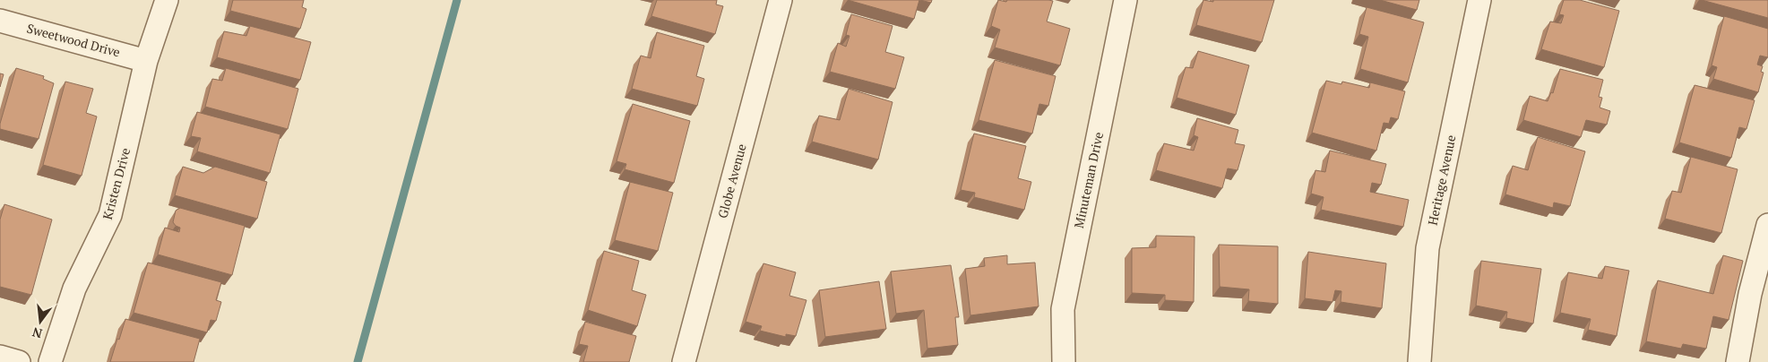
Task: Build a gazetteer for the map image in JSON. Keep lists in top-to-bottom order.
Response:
{
  "streets": {
    "street": [
      "Sweetwood Drive",
      "Minuteman Drive",
      "Heritage Avenue",
      "Globe Avenue",
      "Kristen Drive"
    ]
  },
  "crossings": [
    ["Sweetwood Drive", "Kristen Drive"]
  ],
  "north": "bottom"
}
